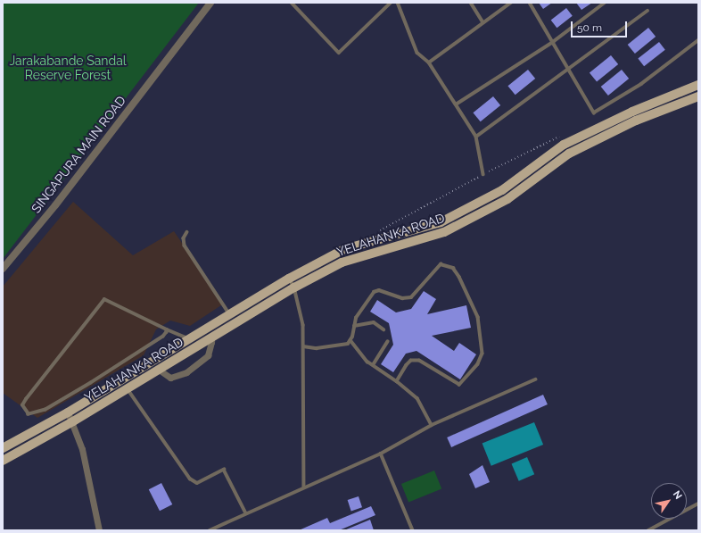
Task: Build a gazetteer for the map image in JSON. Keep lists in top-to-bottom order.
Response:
{
  "streets": {
    "main road": ["YELAHANKA ROAD"],
    "street": ["SINGAPURA MAIN ROAD"]
  },
  "parks": ["Jarakabande Sandal Reserve Forest"],
  "scale_bar": "50 m",
  "north": "top right"
}
